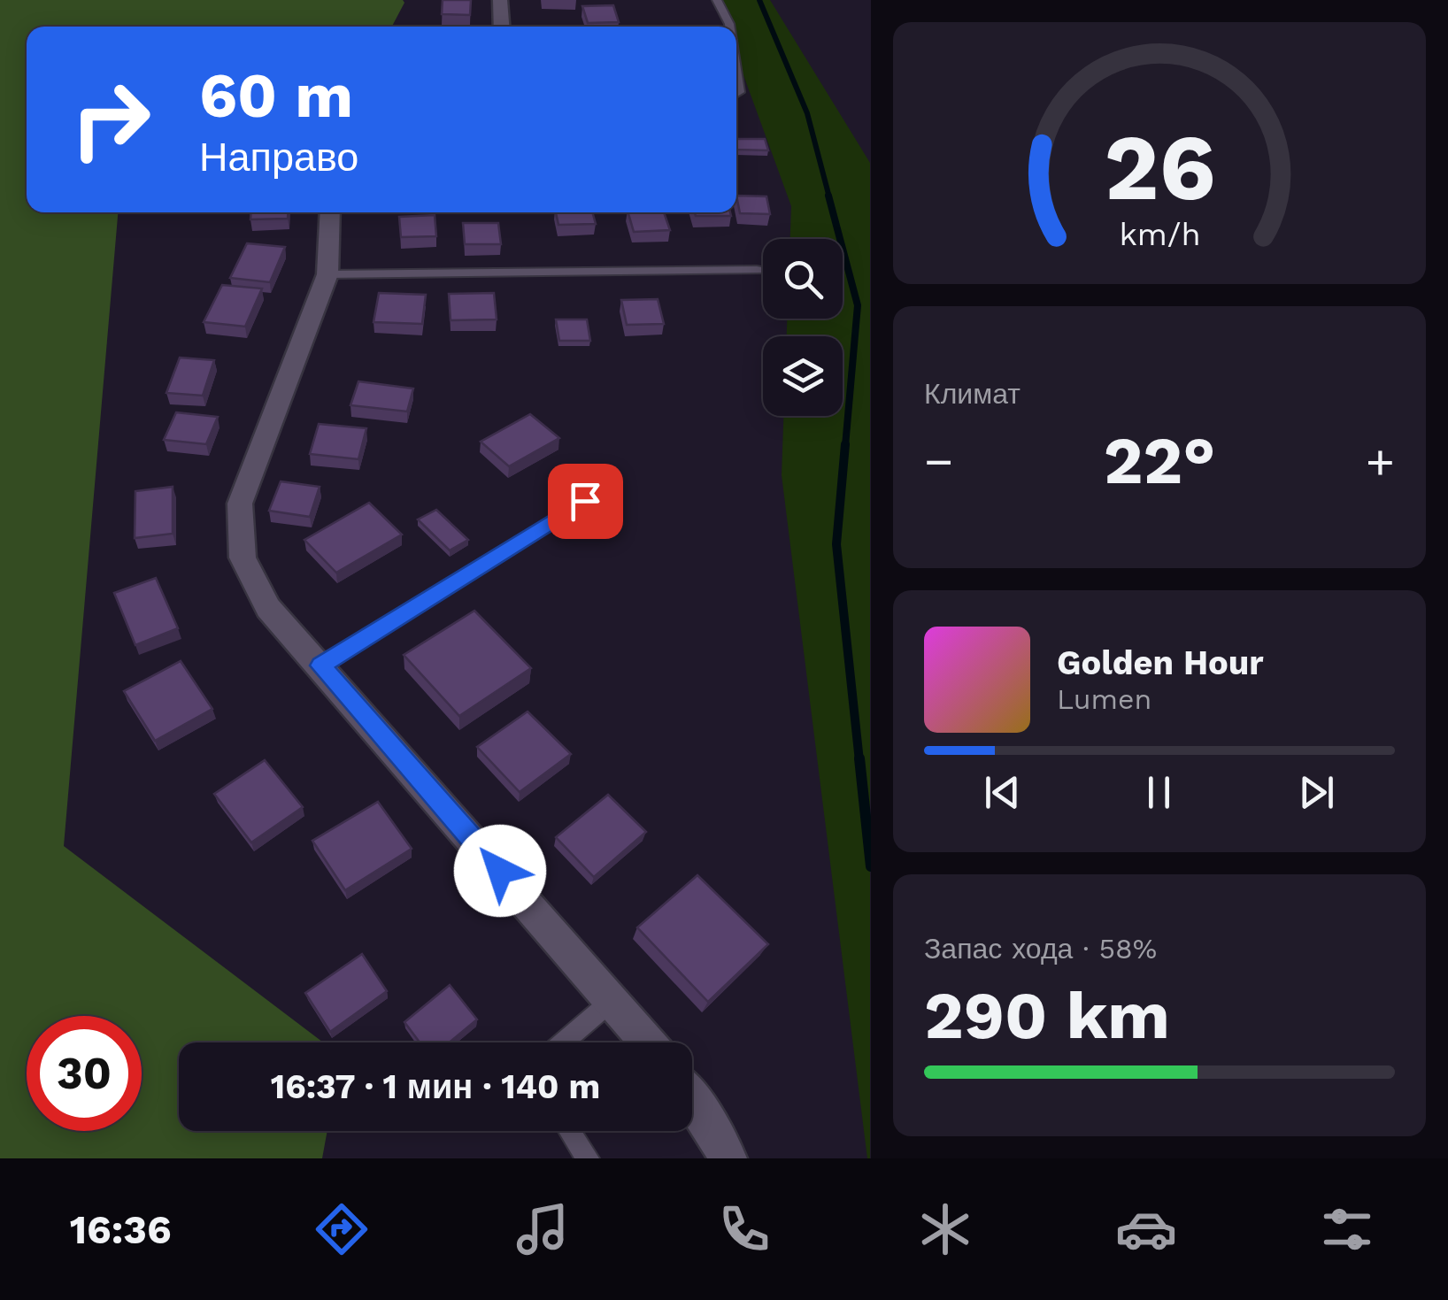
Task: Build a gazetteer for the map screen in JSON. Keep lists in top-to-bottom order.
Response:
{
  "page": {
    "turn": ["60 m", "Направо"],
    "tile": [
      "Климат",
      ["Запас хода · 58%", "290 km"]
    ],
    "heat": ["−", "22°", "+"],
    "song": ["Golden Hour", "Lumen"],
    "limit": "30",
    "trip": "16:37 · 1 мин · 140 m",
    "tabs": "16:36",
    "gauge": ["26", "km/h"]
  }
}
